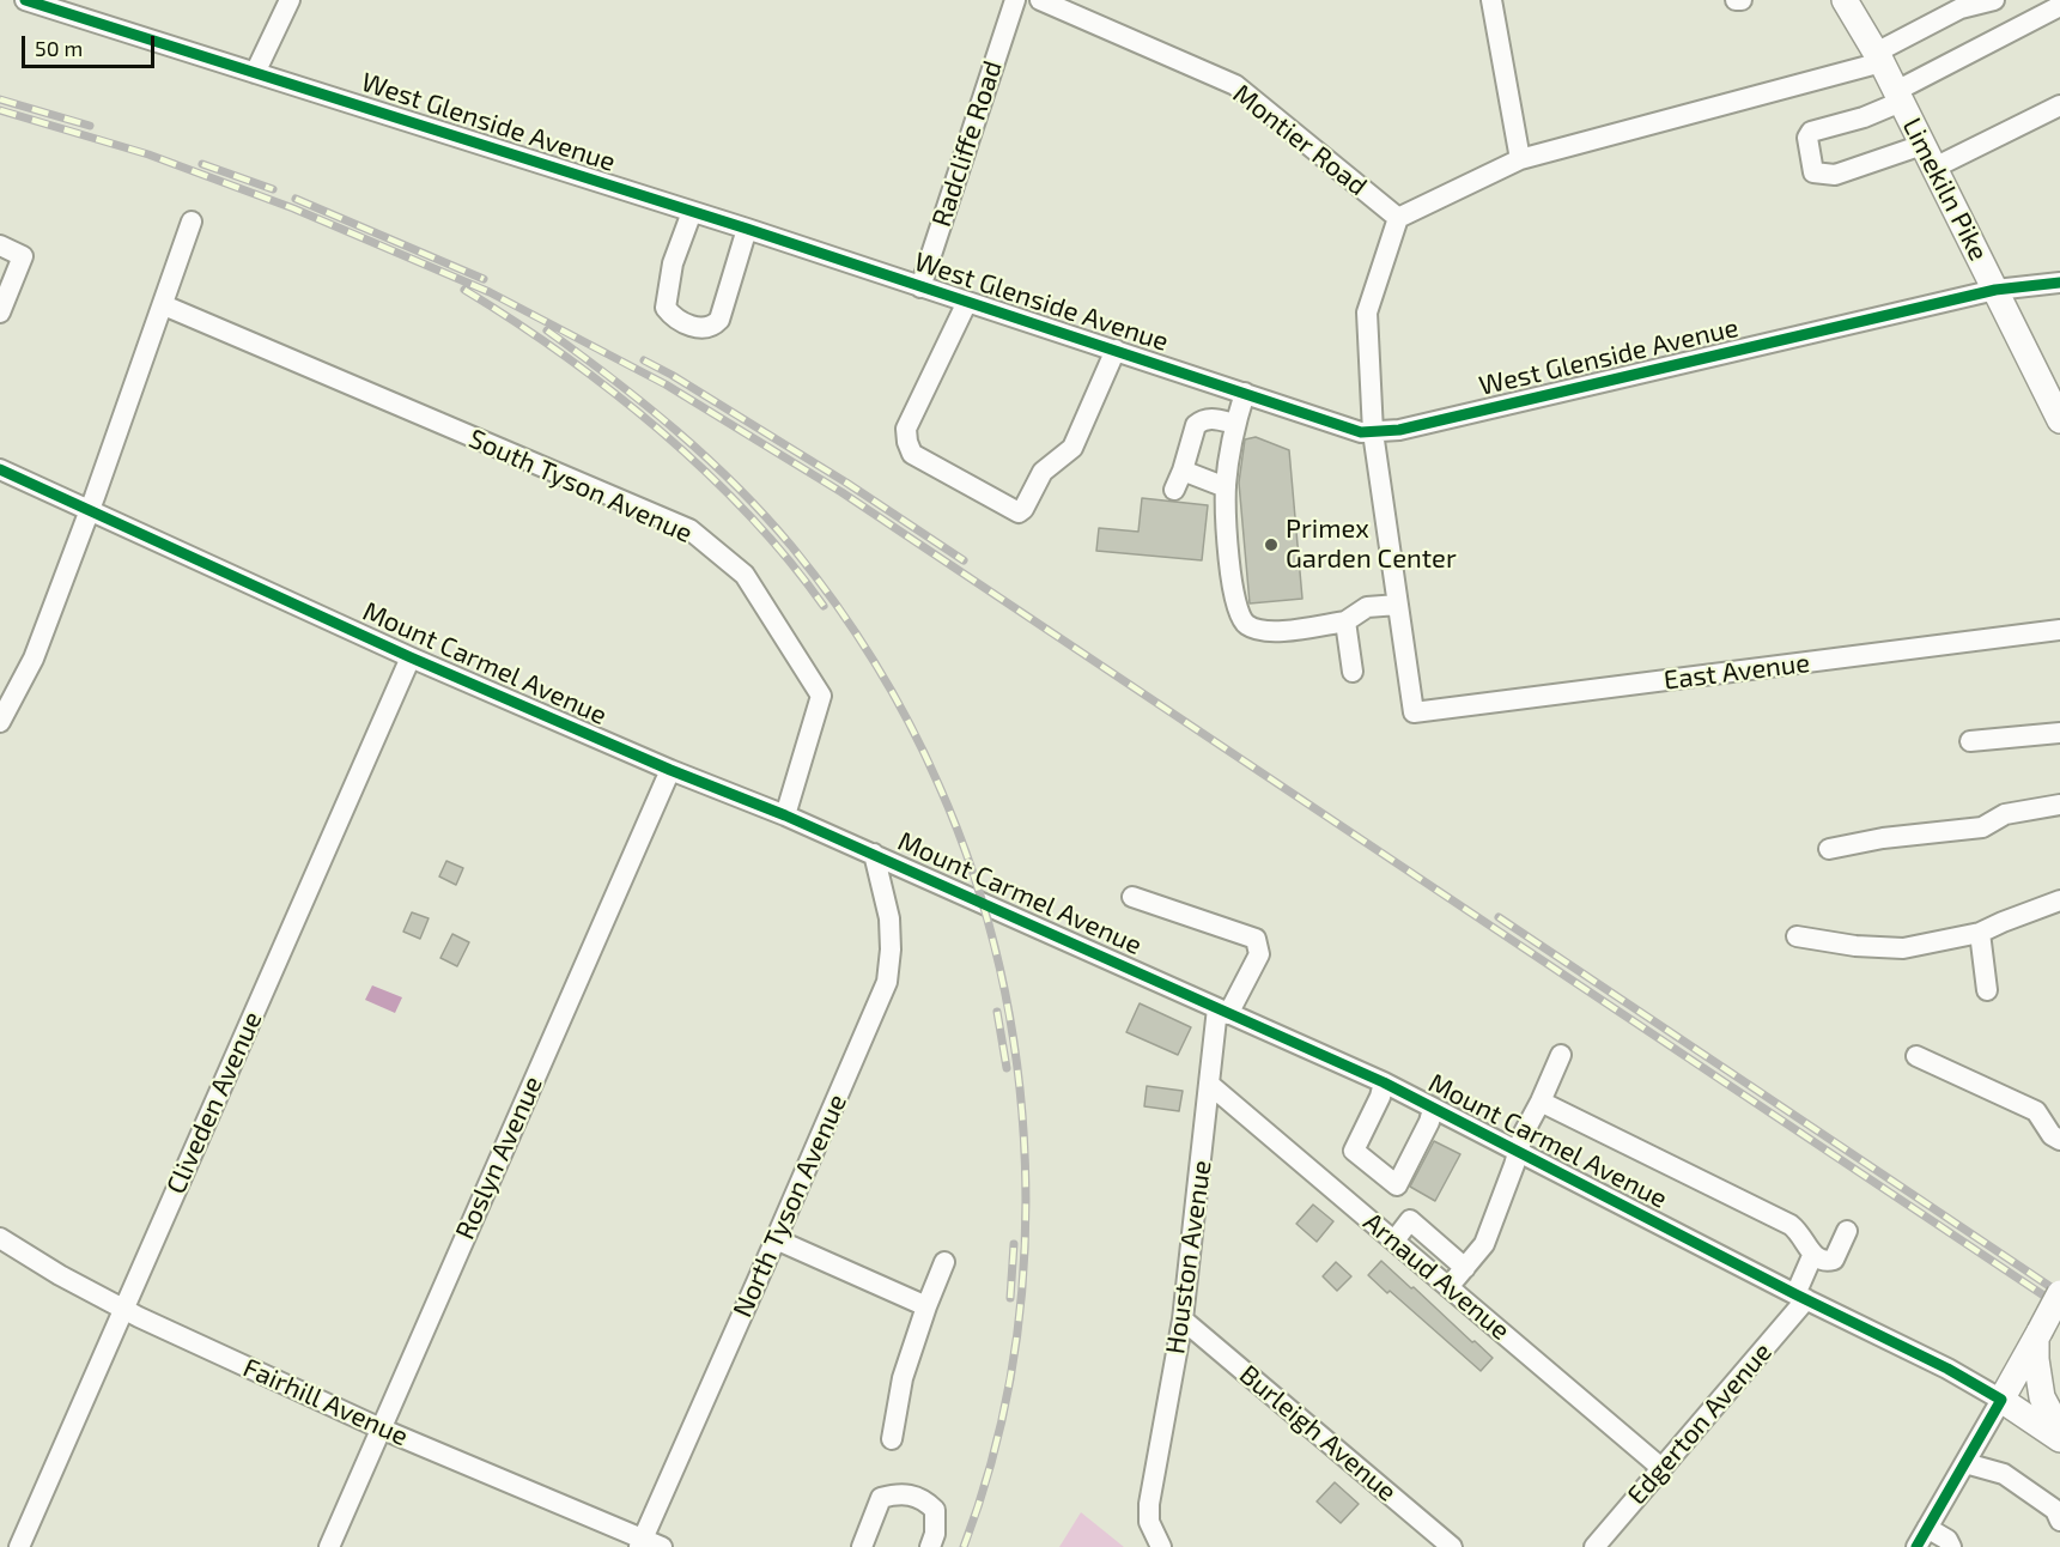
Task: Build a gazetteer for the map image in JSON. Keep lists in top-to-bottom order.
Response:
{
  "streets": {
    "main road": ["Limekiln Pike"],
    "street": [
      "West Glenside Avenue",
      "Montier Road",
      "Radcliffe Road",
      "South Tyson Avenue",
      "Mount Carmel Avenue",
      "East Avenue",
      "Cliveden Avenue",
      "Roslyn Avenue",
      "North Tyson Avenue",
      "Houston Avenue",
      "Arnaud Avenue",
      "Fairhill Avenue",
      "Edgerton Avenue",
      "Burleigh Avenue"
    ]
  },
  "crossings": [
    ["West Glenside Avenue", "Radcliffe Road"],
    ["West Glenside Avenue", "Limekiln Pike"],
    ["South Tyson Avenue", "Mount Carmel Avenue"],
    ["Mount Carmel Avenue", "Cliveden Avenue"],
    ["Mount Carmel Avenue", "Roslyn Avenue"],
    ["Mount Carmel Avenue", "North Tyson Avenue"],
    ["Mount Carmel Avenue", "Houston Avenue"],
    ["Mount Carmel Avenue", "Edgerton Avenue"],
    ["Cliveden Avenue", "Fairhill Avenue"],
    ["Roslyn Avenue", "Fairhill Avenue"],
    ["North Tyson Avenue", "Fairhill Avenue"],
    ["Houston Avenue", "Arnaud Avenue"],
    ["Houston Avenue", "Burleigh Avenue"],
    ["Arnaud Avenue", "Edgerton Avenue"]
  ],
  "places": ["Primex Garden Center"],
  "scale_bar": "50 m"
}
